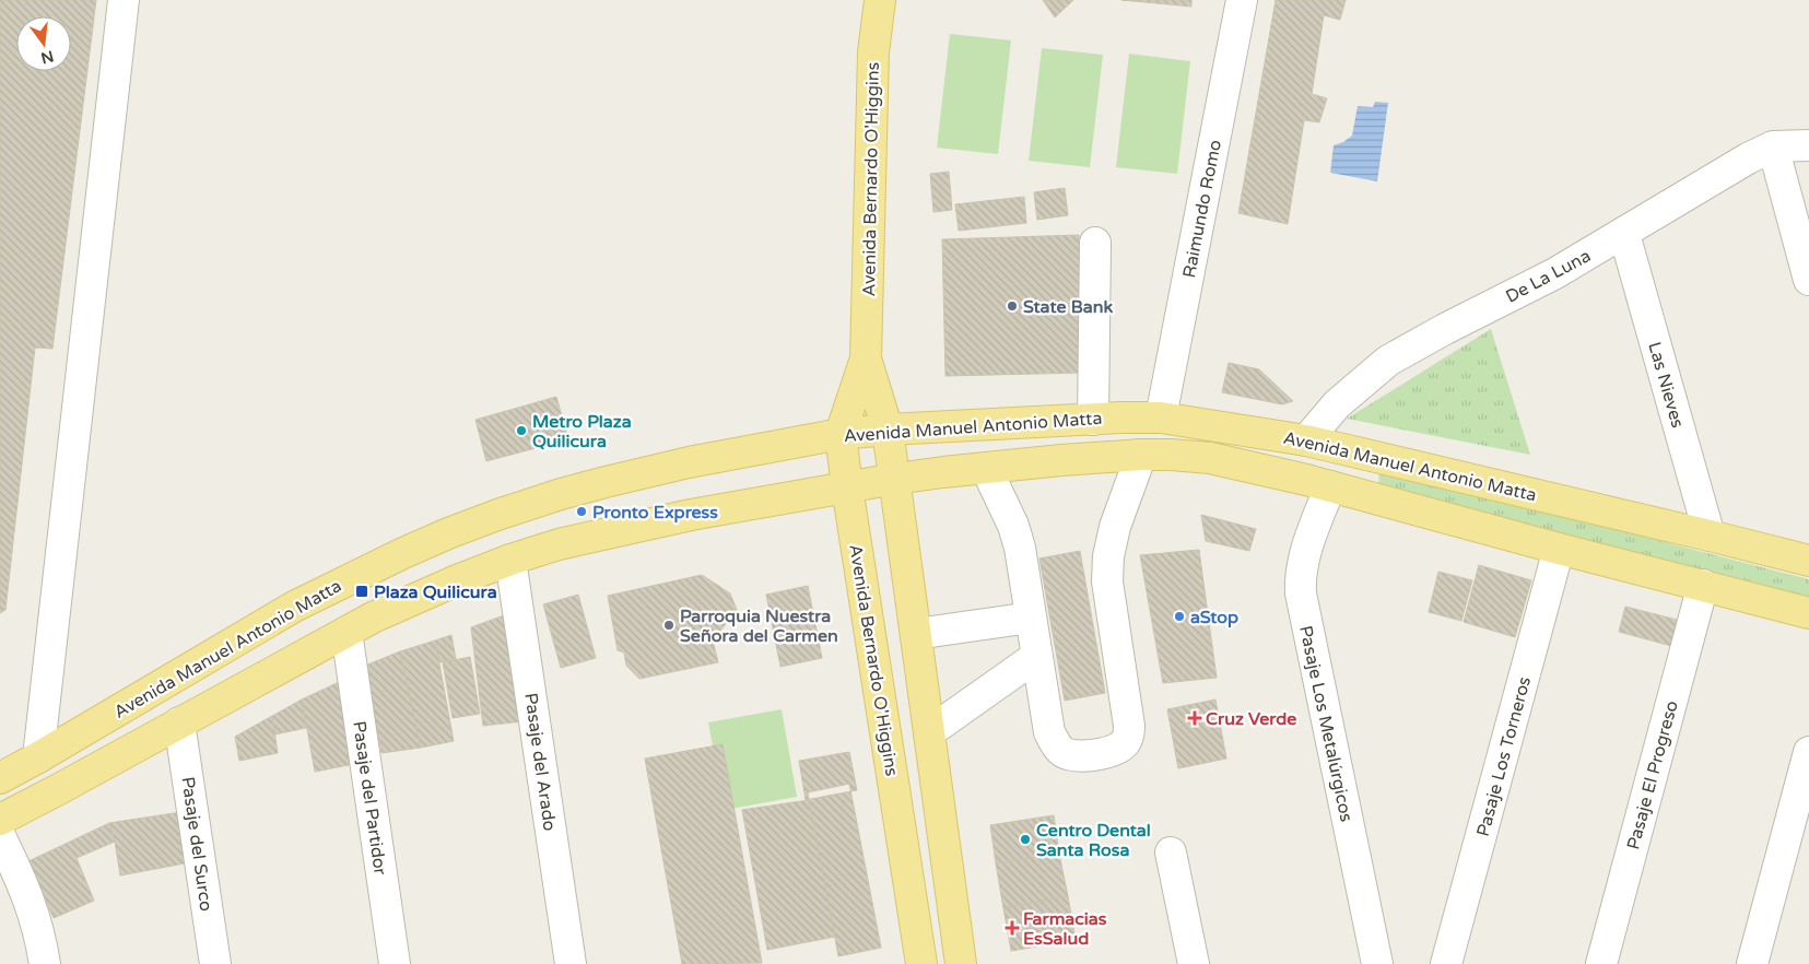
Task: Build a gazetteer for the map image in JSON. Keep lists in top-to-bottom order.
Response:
{
  "streets": {
    "main road": ["Avenida Bernardo O'Higgins", "Avenida Manuel Antonio Matta"],
    "street": [
      "Raimundo Romo",
      "De La Luna",
      "Las Nieves",
      "Pasaje Los Metalúrgicos",
      "Pasaje Los Torneros",
      "Pasaje del Arado",
      "Pasaje El Progreso",
      "Pasaje del Partidor",
      "Pasaje del Surco"
    ]
  },
  "crossings": [
    ["Avenida Bernardo O'Higgins", "Avenida Manuel Antonio Matta"],
    ["Raimundo Romo", "Avenida Manuel Antonio Matta"],
    ["De La Luna", "Las Nieves"],
    ["De La Luna", "Avenida Manuel Antonio Matta"],
    ["Las Nieves", "Avenida Manuel Antonio Matta"],
    ["Avenida Manuel Antonio Matta", "Pasaje Los Metalúrgicos"],
    ["Avenida Manuel Antonio Matta", "Pasaje Los Torneros"],
    ["Avenida Manuel Antonio Matta", "Pasaje del Arado"],
    ["Avenida Manuel Antonio Matta", "Pasaje El Progreso"],
    ["Avenida Manuel Antonio Matta", "Pasaje del Partidor"],
    ["Avenida Manuel Antonio Matta", "Pasaje del Surco"]
  ],
  "places": {
    "other": [
      "State Bank",
      "Metro Plaza Quilicura",
      "Pronto Express",
      "aStop",
      "Parroquia Nuestra Señora del Carmen",
      "Centro Dental Santa Rosa"
    ],
    "transit": ["Plaza Quilicura"],
    "health": ["Cruz Verde", "Farmacias EsSalud"]
  },
  "north": "bottom"
}
